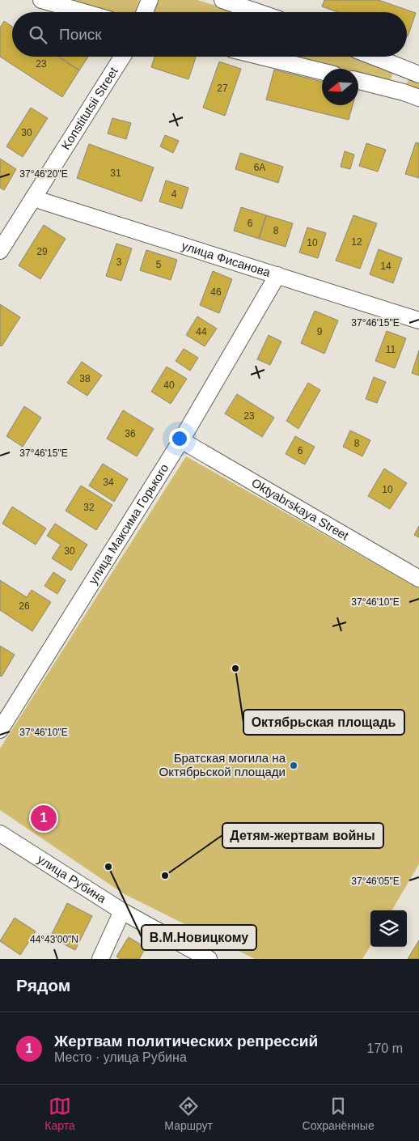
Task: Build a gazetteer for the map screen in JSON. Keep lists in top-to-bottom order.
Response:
{
  "streets": {
    "street": [
      "Konstitutsii Street",
      "улица Фисанова",
      "Oktyabrskaya Street",
      "улица Максима Горького",
      "улица Рубина"
    ]
  },
  "crossings": [
    ["Konstitutsii Street", "улица Фисанова"],
    ["улица Фисанова", "улица Максима Горького"],
    ["Oktyabrskaya Street", "улица Максима Горького"]
  ],
  "places": [
    "Октябрьская площадь",
    "Братская могила на Октябрьской площади",
    "В.М.Новицкому",
    "Детям-жертвам войны"
  ],
  "house_numbers": [
    "23",
    "27",
    "30",
    "6А",
    "31",
    "4",
    "6",
    "8",
    "12",
    "10",
    "29",
    "3",
    "5",
    "14",
    "46",
    "44",
    "9",
    "11",
    "38",
    "40",
    "23",
    "36",
    "8",
    "6",
    "34",
    "10",
    "32",
    "30",
    "26"
  ],
  "north": "left",
  "page": {
    "search": "Поиск",
    "pins": "1",
    "heading": "Рядом",
    "list": [
      {
        "mark": "1",
        "name": "Жертвам политических репрессий",
        "note": "Место · улица Рубина",
        "value": "170 m"
      }
    ],
    "nav": ["Карта", "Маршрут", "Сохранённые"]
  },
  "coordinates": [
    "37°46'20\"E",
    "37°46'15\"E",
    "37°46'10\"E",
    "37°46'05\"E",
    "44°43'00\"N"
  ]
}
